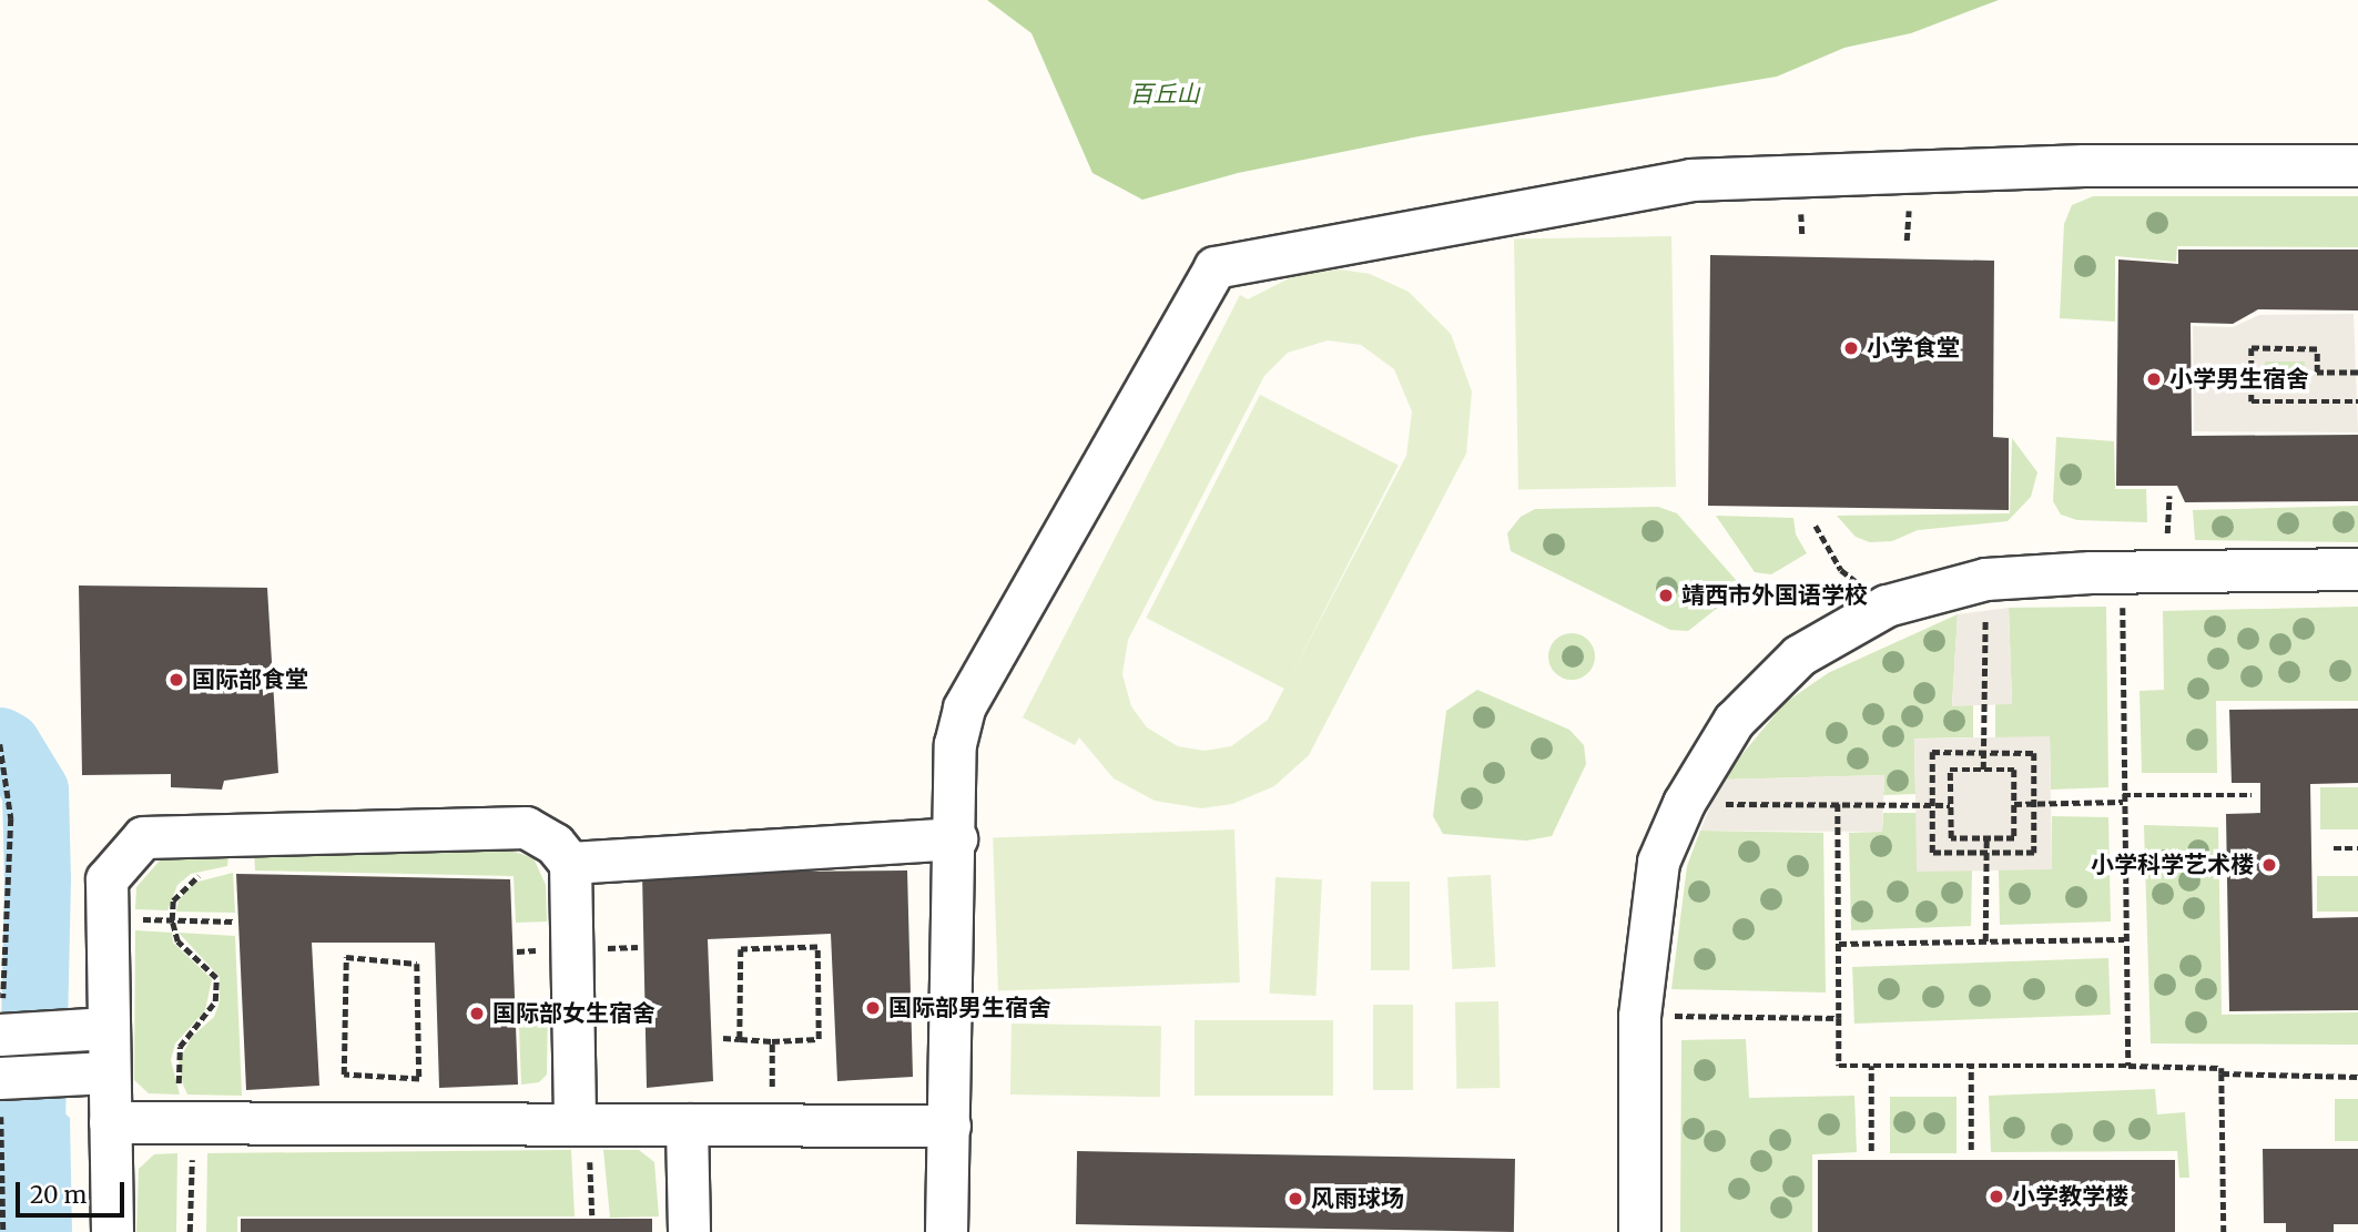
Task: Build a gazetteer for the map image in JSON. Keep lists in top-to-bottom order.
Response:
{
  "parks": ["百丘山"],
  "places": [
    "小学食堂",
    "小学男生宿舍",
    "靖西市外国语学校",
    "国际部食堂",
    "小学科学艺术楼",
    "国际部男生宿舍",
    "国际部女生宿舍",
    "小学教学楼",
    "风雨球场"
  ],
  "scale_bar": "20 m"
}
